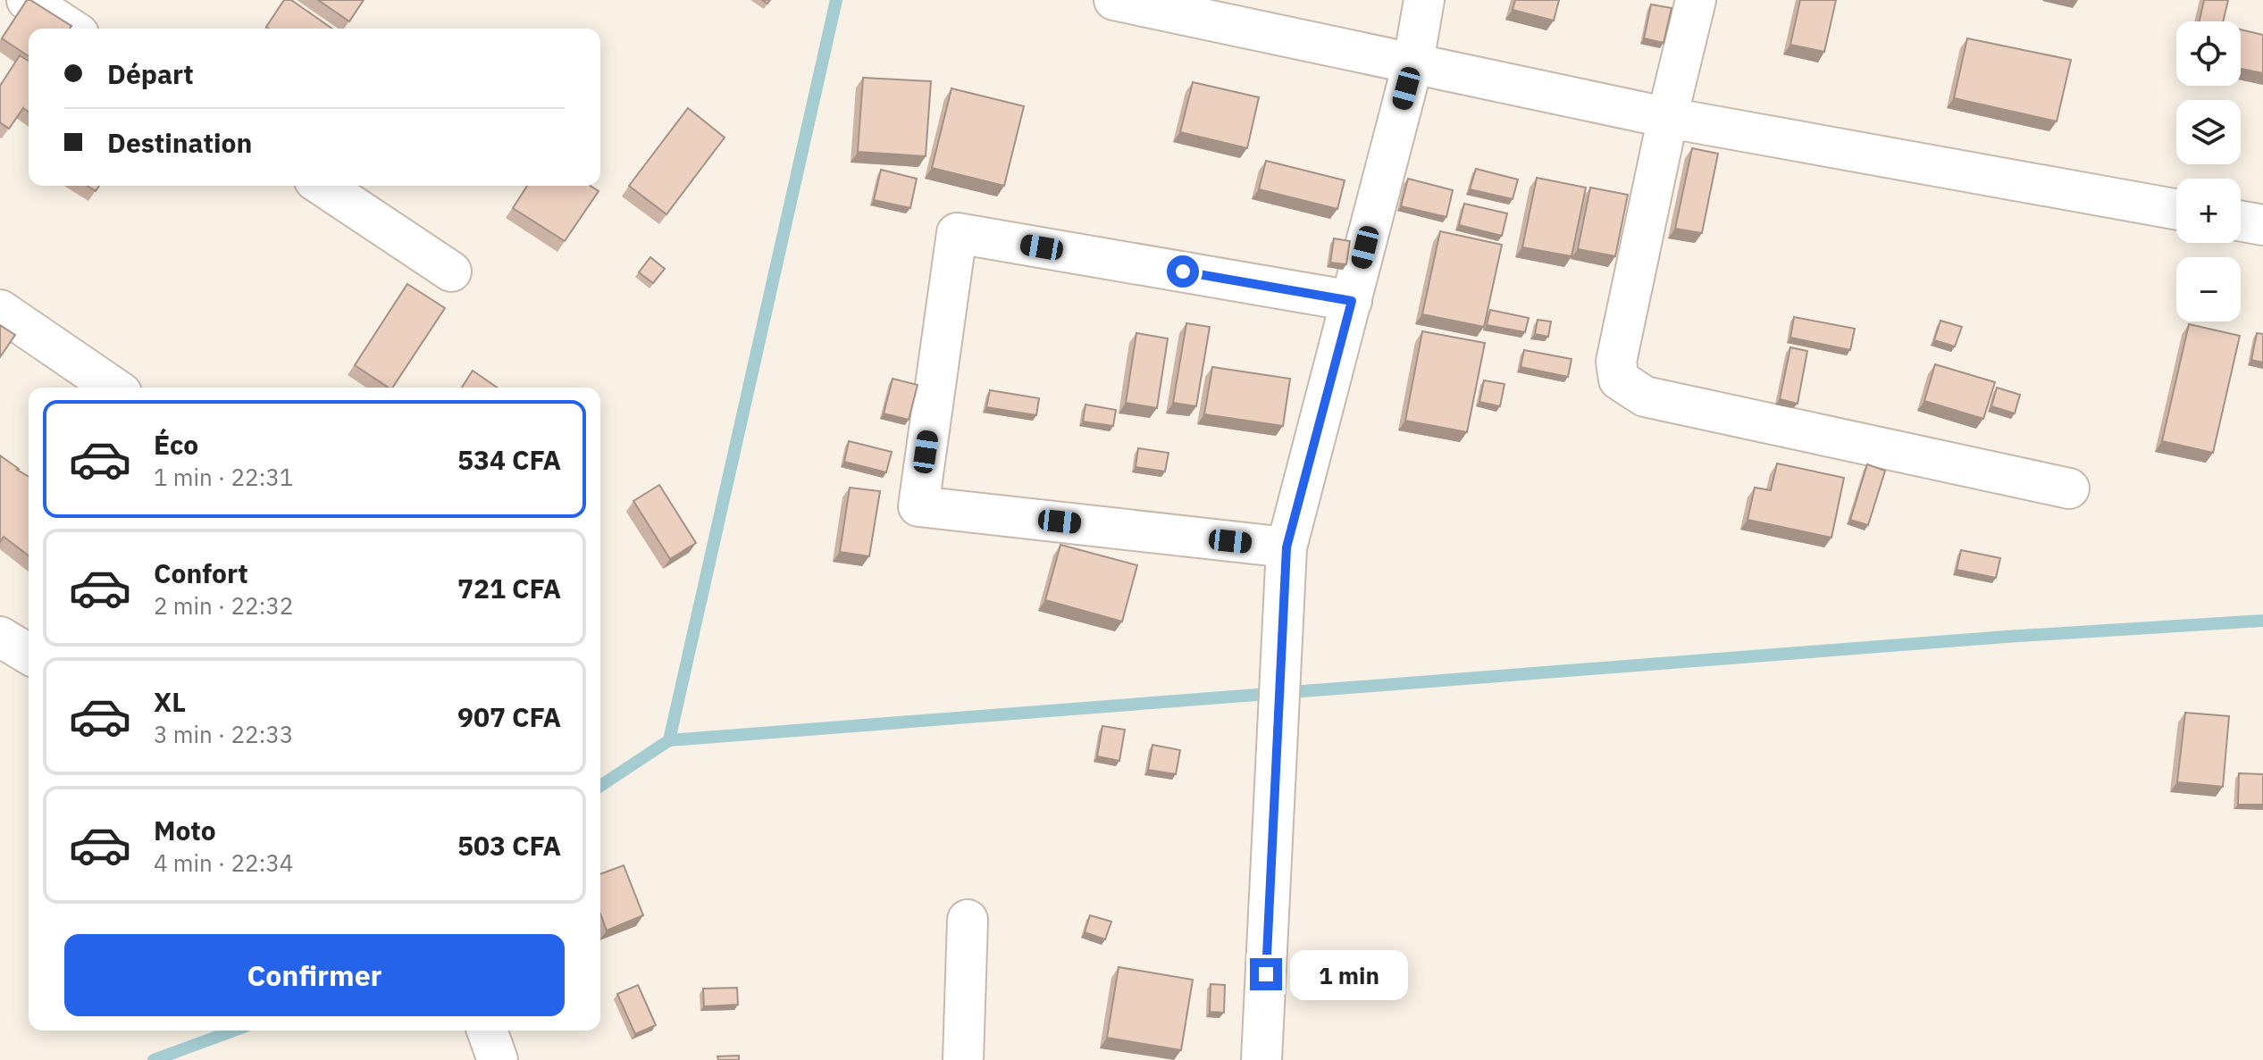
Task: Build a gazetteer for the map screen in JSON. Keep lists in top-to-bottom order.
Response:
{
  "page": {
    "map_buttons": ["+", "−"],
    "banner": ["Départ", "Destination"],
    "list": [
      {
        "name": "Éco",
        "note": "1 min · 22:31",
        "value": "534 CFA"
      },
      {
        "name": "Confort",
        "note": "2 min · 22:32",
        "value": "721 CFA"
      },
      {
        "name": "XL",
        "note": "3 min · 22:33",
        "value": "907 CFA"
      },
      {
        "name": "Moto",
        "note": "4 min · 22:34",
        "value": "503 CFA"
      }
    ],
    "buttons": "Confirmer",
    "bubble": "1 min"
  }
}
